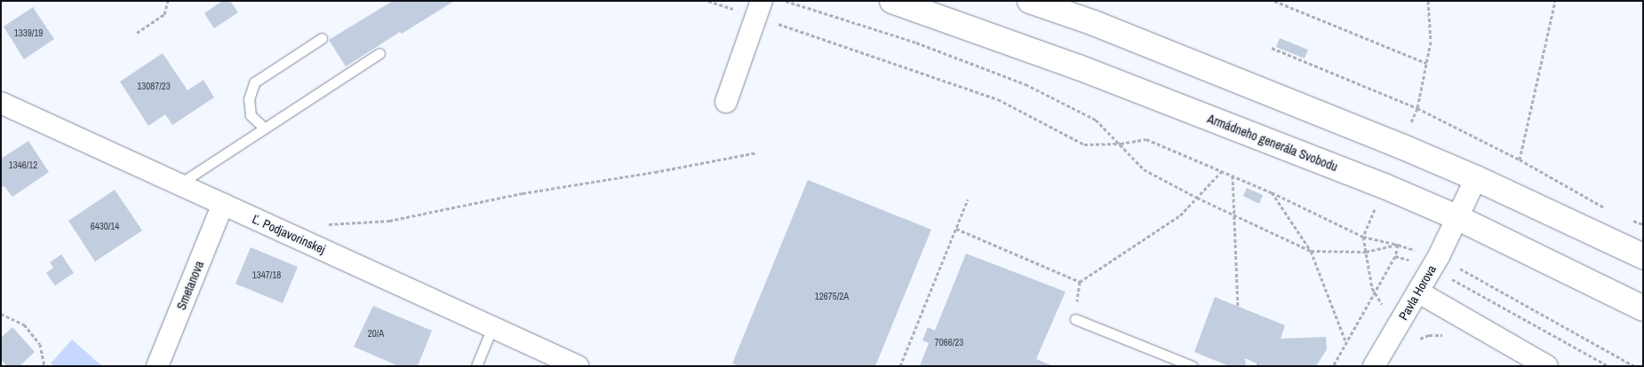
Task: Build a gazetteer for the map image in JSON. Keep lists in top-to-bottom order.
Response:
{
  "streets": {
    "street": [
      "Armádneho generála Svobodu",
      "Ľ. Podjavorinskej",
      "Smetanova",
      "Pavla Horova"
    ]
  },
  "crossings": [
    ["Armádneho generála Svobodu", "Pavla Horova"],
    ["Ľ. Podjavorinskej", "Smetanova"]
  ],
  "house_numbers": [
    "1339/19",
    "13087/23",
    "1346/12",
    "6430/14",
    "1347/18",
    "12675/2A",
    "20/A",
    "7066/23"
  ]
}
